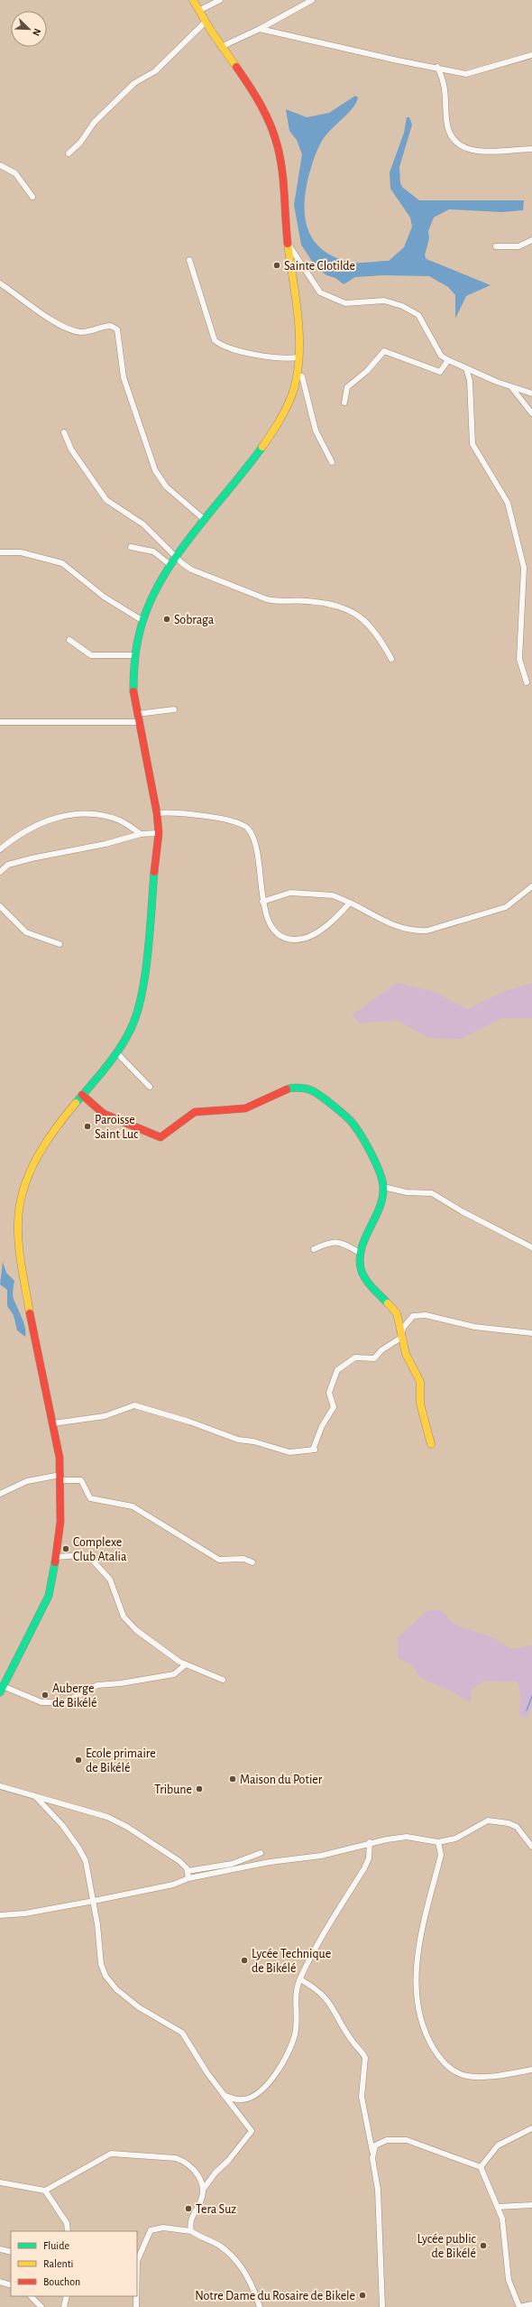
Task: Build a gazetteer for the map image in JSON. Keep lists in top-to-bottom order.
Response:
{
  "places": [
    "Sainte Clotilde",
    "Sobraga",
    "Paroisse Saint Luc",
    "Complexe Club Atalia",
    "Auberge de Bikélé",
    "Ecole primaire de Bikélé",
    "Maison du Potier",
    "Tribune",
    "Lycée Technique de Bikélé",
    "Tera Suz",
    "Lycée public de Bikélé",
    "Notre Dame du Rosaire de Bikele"
  ],
  "legend": ["Fluide", "Ralenti", "Bouchon"],
  "north": "bottom right"
}
